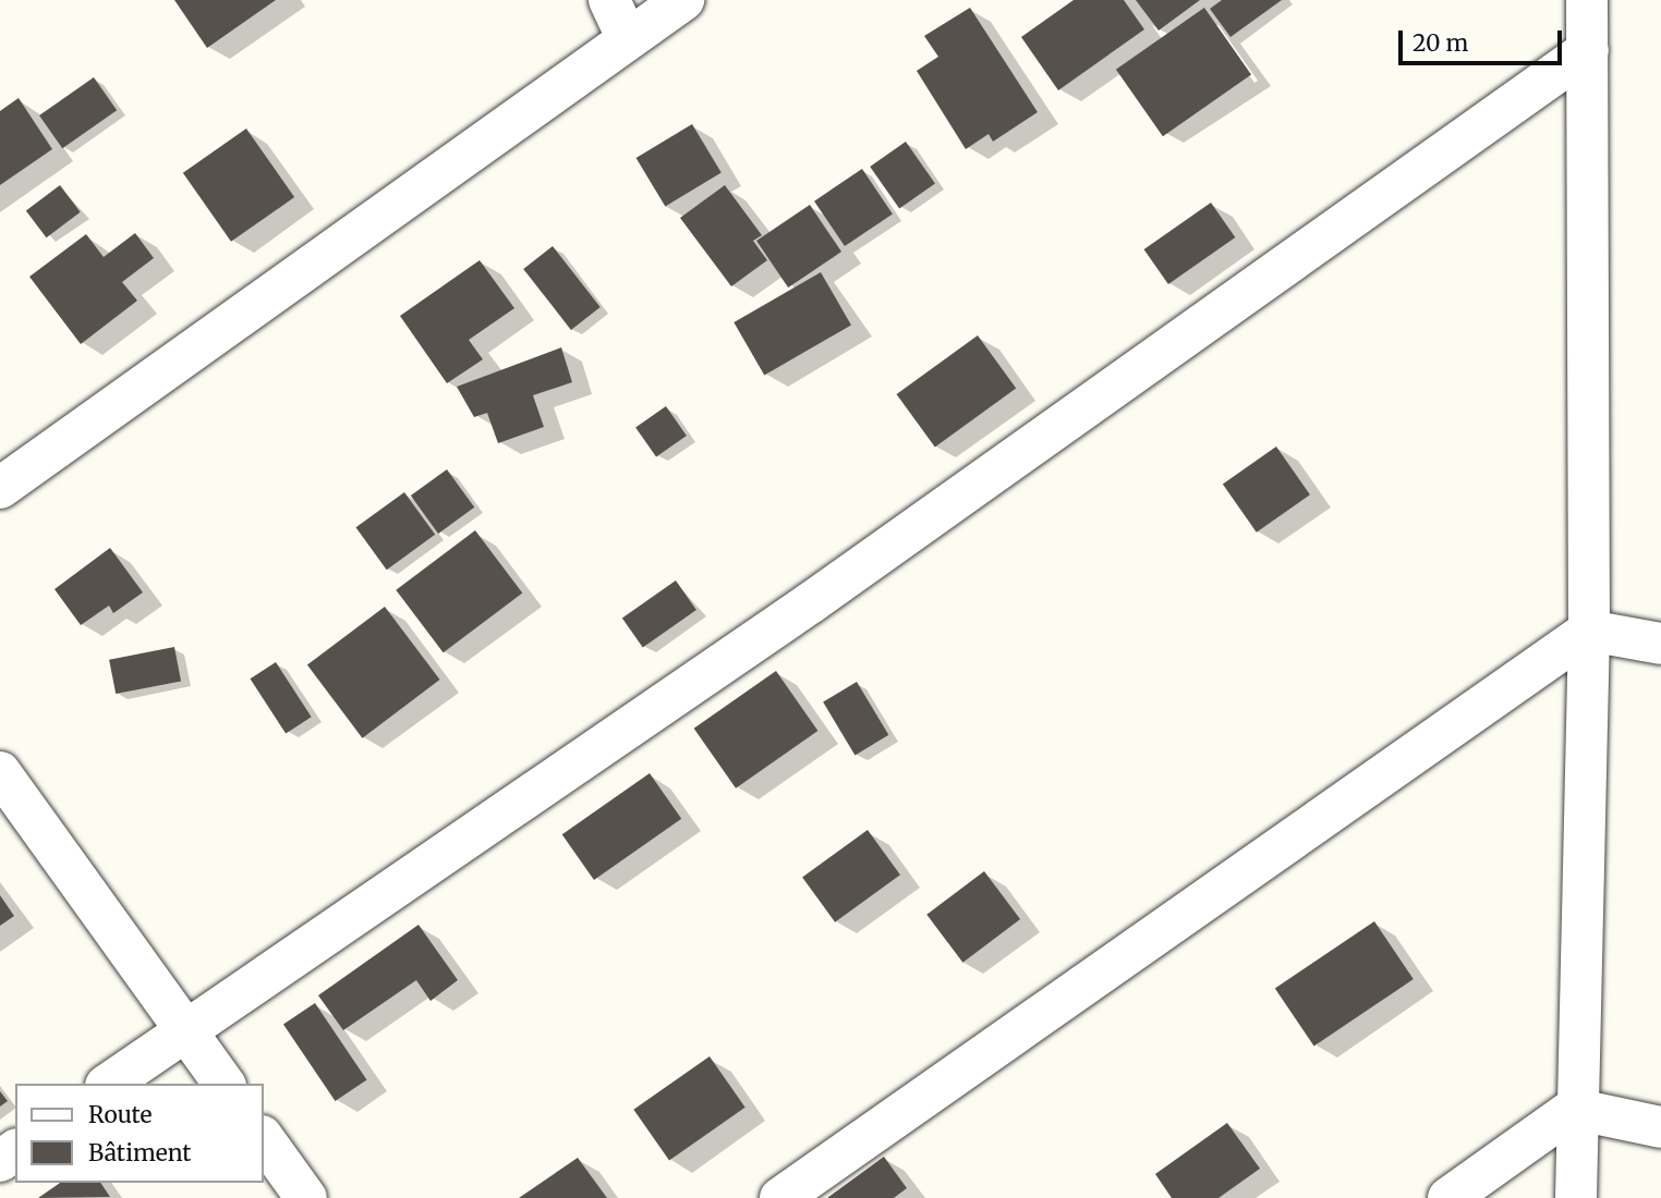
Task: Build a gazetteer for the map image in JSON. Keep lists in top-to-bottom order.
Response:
{
  "legend": ["Route", "Bâtiment"],
  "scale_bar": "20 m"
}
